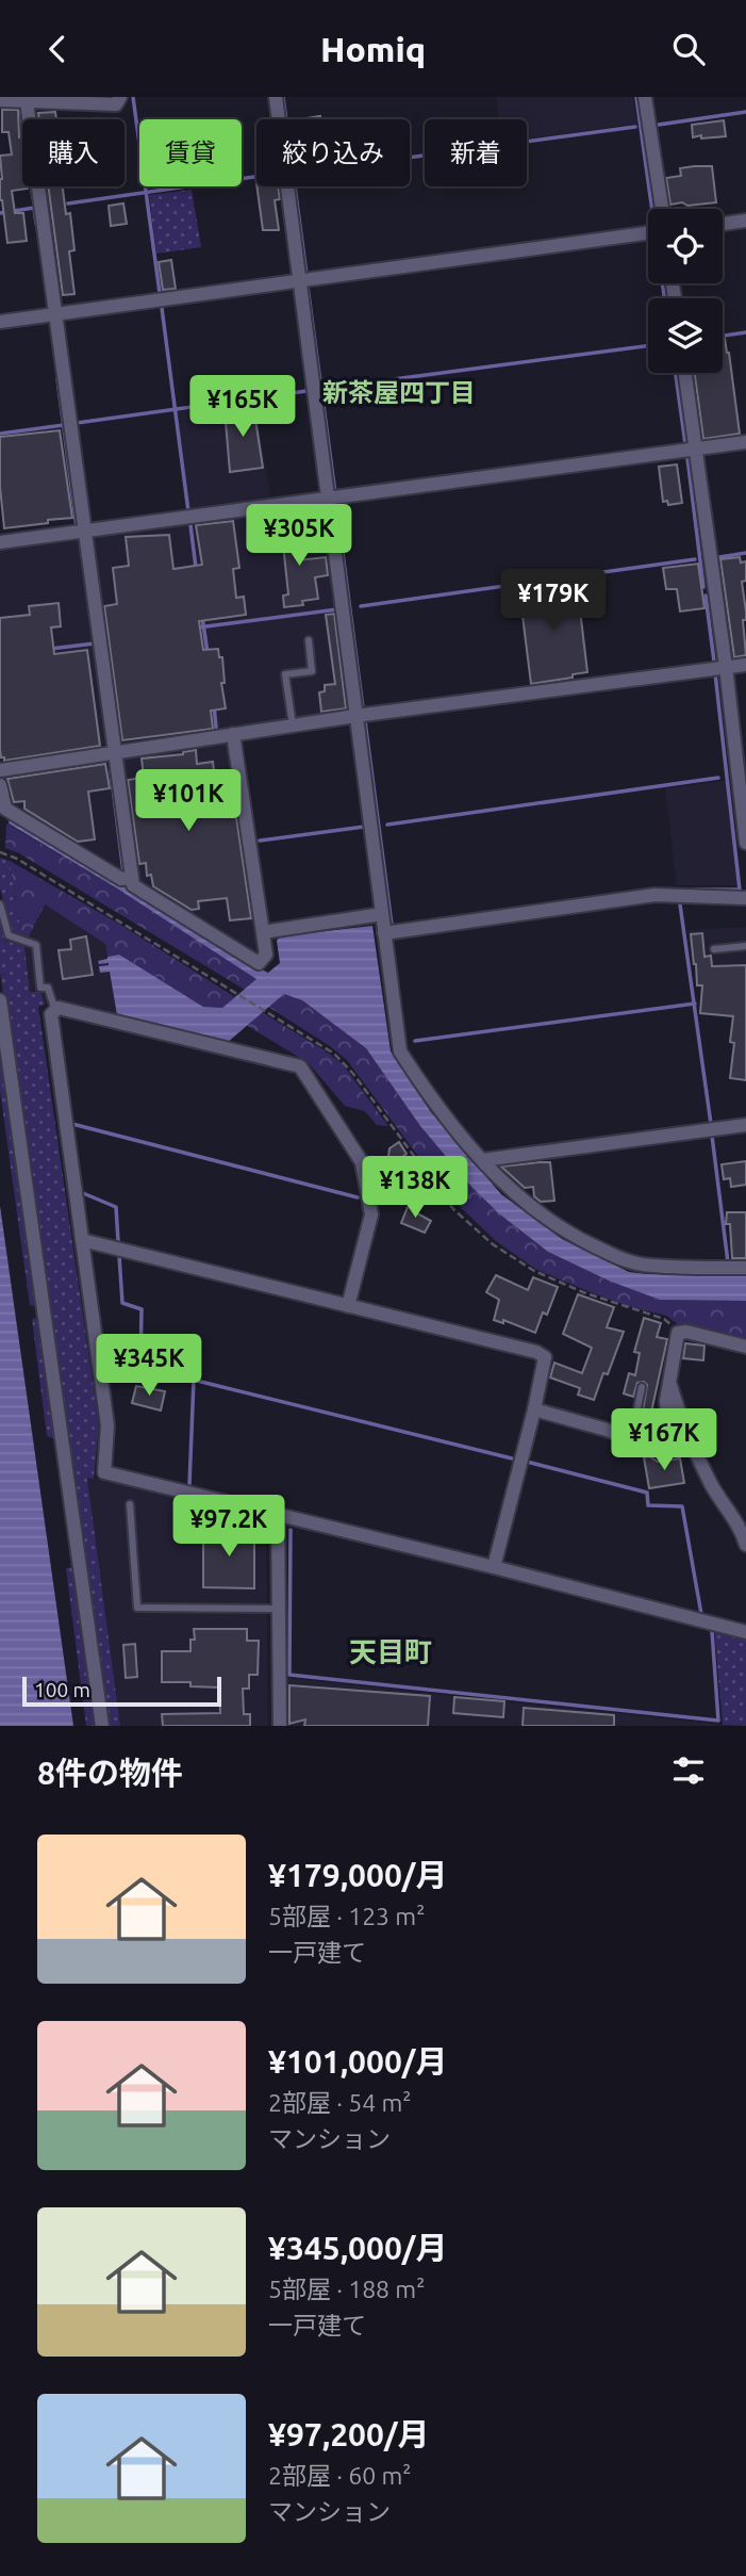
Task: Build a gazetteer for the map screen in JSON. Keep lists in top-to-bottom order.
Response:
{
  "districts": ["新茶屋四丁目", "天目町"],
  "scale_bar": "100 m",
  "page": {
    "header": "Homiq",
    "chip": [
      "購入",
      "賃貸",
      "絞り込み",
      "新着"
    ],
    "price": [
      "¥165K",
      "¥305K",
      "¥179K",
      "¥101K",
      "¥138K",
      "¥345K",
      "¥167K",
      "¥97.2K"
    ],
    "scale": "100 m",
    "heading": "8件の物件",
    "list": [
      {
        "name": "¥179,000/月",
        "note": "5部屋 · 123 m² · 一戸建て"
      },
      {
        "name": "¥101,000/月",
        "note": "2部屋 · 54 m² · マンション"
      },
      {
        "name": "¥345,000/月",
        "note": "5部屋 · 188 m² · 一戸建て"
      },
      {
        "name": "¥97,200/月",
        "note": "2部屋 · 60 m² · マンション"
      }
    ]
  }
}
